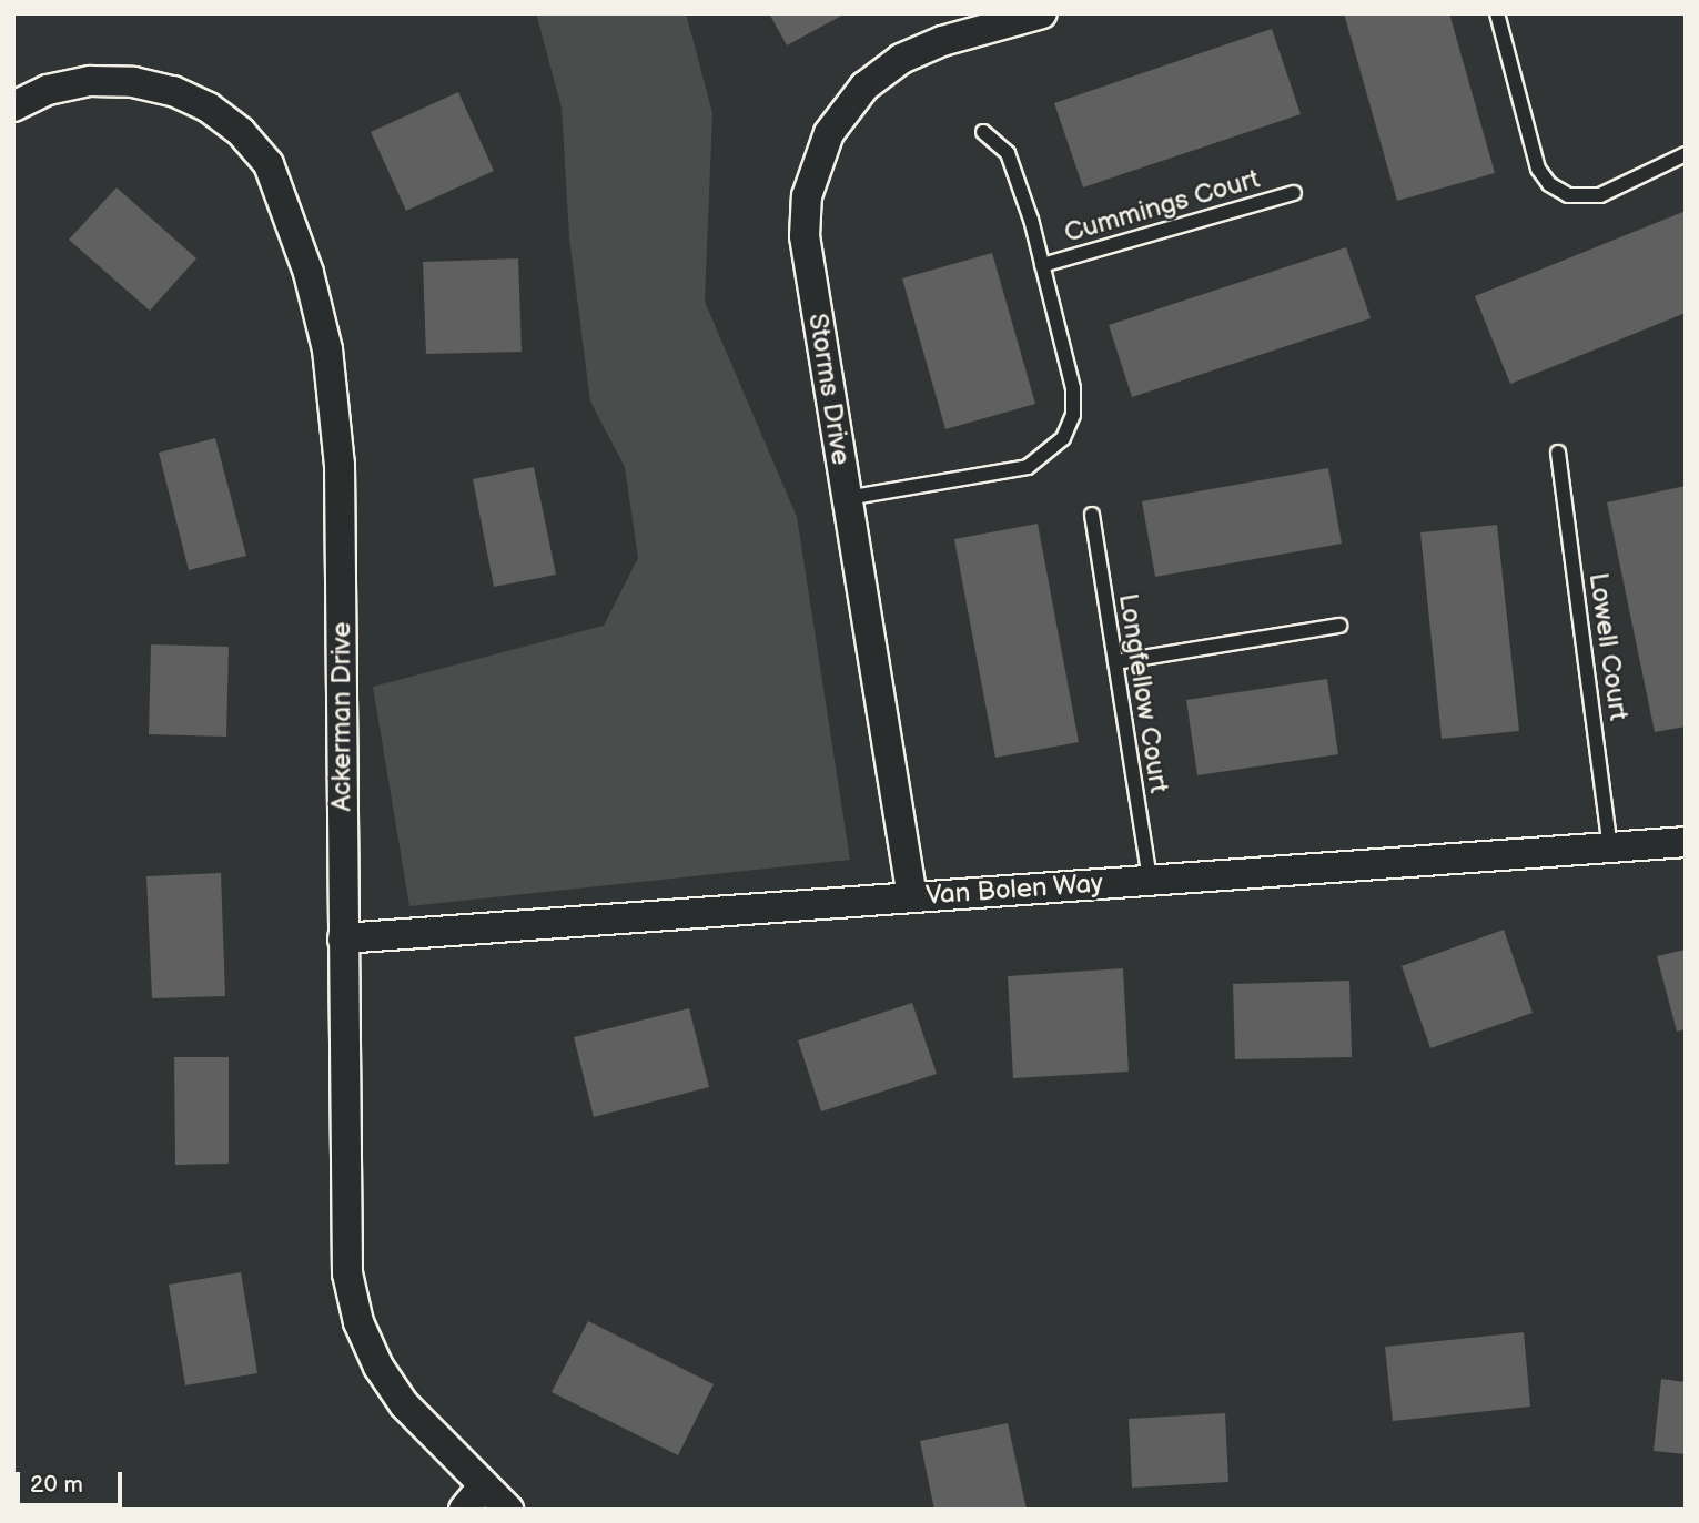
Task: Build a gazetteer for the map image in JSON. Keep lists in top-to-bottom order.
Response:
{
  "streets": {
    "street": ["Storms Drive", "Ackerman Drive", "Van Bolen Way"],
    "lane": ["Cummings Court", "Lowell Court", "Longfellow Court"]
  },
  "crossings": [
    ["Cummings Court", "Storms Drive"],
    ["Storms Drive", "Van Bolen Way"],
    ["Lowell Court", "Van Bolen Way"],
    ["Longfellow Court", "Van Bolen Way"],
    ["Ackerman Drive", "Van Bolen Way"]
  ],
  "scale_bar": "20 m"
}
